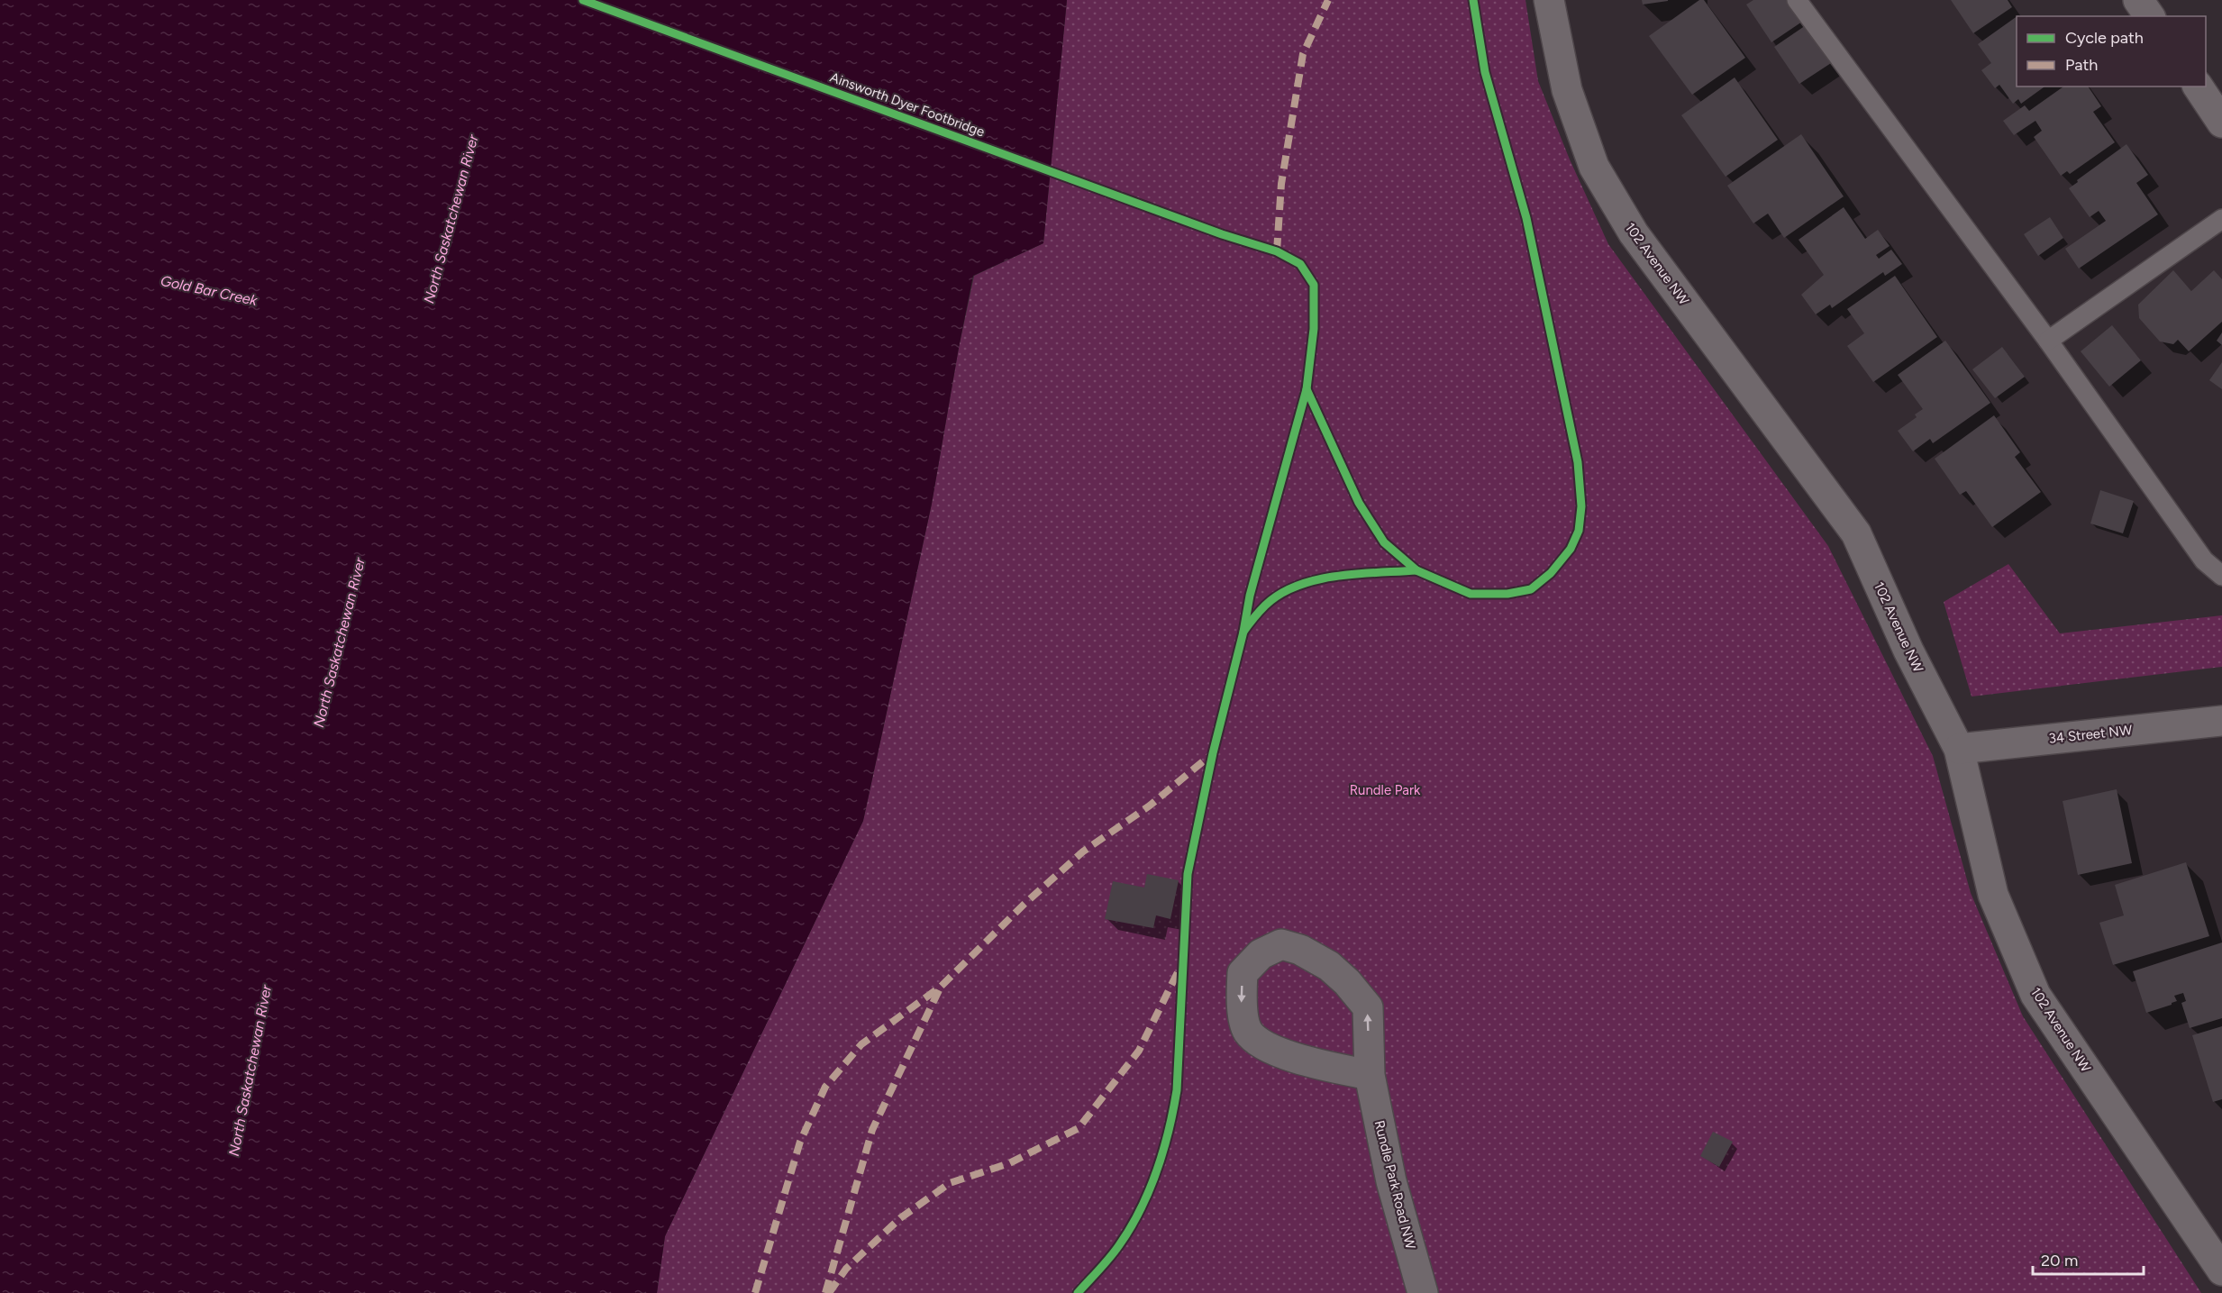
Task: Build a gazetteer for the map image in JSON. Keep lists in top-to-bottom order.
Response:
{
  "streets": {
    "street": ["102 Avenue NW", "34 Street NW", "Rundle Park Road NW"],
    "cycle path": ["Ainsworth Dyer Footbridge"]
  },
  "crossings": [
    ["102 Avenue NW", "34 Street NW"]
  ],
  "water": ["North Saskatchewan River", "Gold Bar Creek"],
  "parks": ["Rundle Park"],
  "legend": ["Cycle path", "Path"],
  "scale_bar": "20 m"
}
